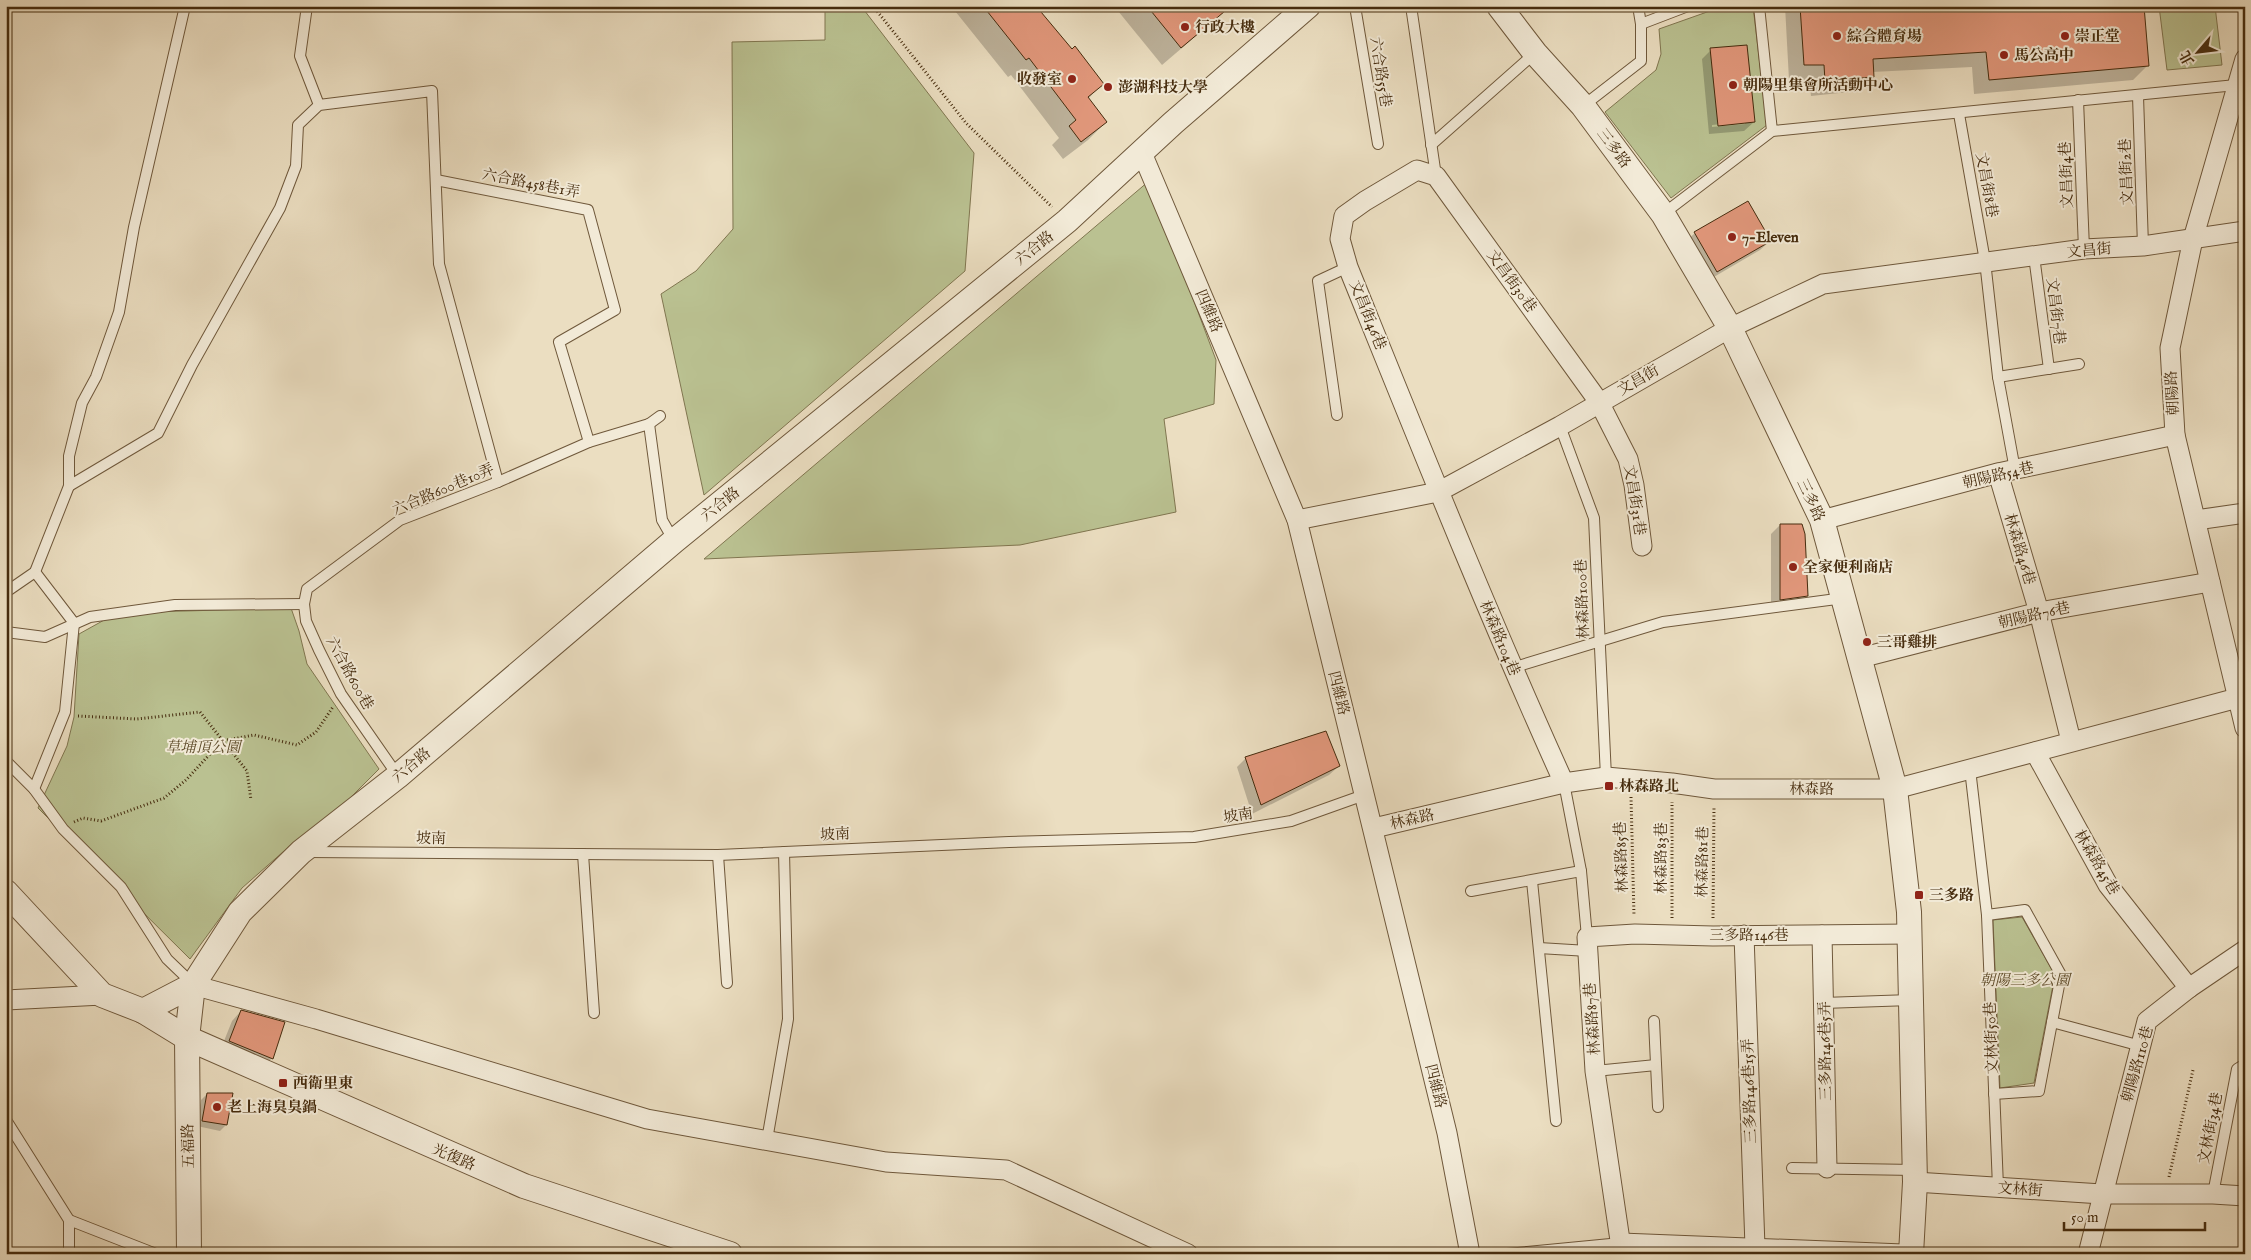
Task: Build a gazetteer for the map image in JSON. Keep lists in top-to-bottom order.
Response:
{
  "streets": {
    "street": [
      "三多路",
      "六合路",
      "文昌街",
      "文昌街30巷",
      "四維路",
      "文昌街46巷",
      "朝陽路",
      "朝陽路54巷",
      "文昌街31巷",
      "林森路46巷",
      "朝陽路76巷",
      "林森路104巷",
      "林森路",
      "林森路45巷",
      "三多路146巷",
      "林森路87巷",
      "三多路146巷5弄",
      "朝陽路110巷",
      "三多路146巷15弄",
      "五福路",
      "光復路",
      "文林街"
    ],
    "lane": [
      "六合路55巷",
      "文昌街2巷",
      "文昌街4巷",
      "六合路458巷1弄",
      "文昌街8巷",
      "文昌街7巷",
      "六合路600巷10弄",
      "林森路100巷",
      "六合路600巷",
      "坡南",
      "文林街50巷",
      "文林街34巷"
    ],
    "path": ["林森路85巷", "林森路83巷", "林森路81巷"]
  },
  "crossings": [
    ["三多路", "文昌街"],
    ["三多路", "朝陽路54巷"],
    ["三多路", "朝陽路76巷"],
    ["三多路", "林森路"],
    ["三多路", "三多路146巷"],
    ["三多路", "文林街"],
    ["文昌街2巷", "文昌街"],
    ["文昌街4巷", "文昌街"],
    ["六合路458巷1弄", "六合路600巷10弄"],
    ["文昌街8巷", "文昌街"],
    ["六合路", "四維路"],
    ["六合路", "六合路600巷"],
    ["六合路", "坡南"],
    ["六合路", "五福路"],
    ["六合路", "光復路"],
    ["文昌街", "文昌街30巷"],
    ["文昌街", "四維路"],
    ["文昌街", "文昌街7巷"],
    ["文昌街", "文昌街46巷"],
    ["文昌街", "朝陽路"],
    ["文昌街", "文昌街31巷"],
    ["文昌街", "林森路100巷"],
    ["文昌街", "林森路104巷"],
    ["文昌街30巷", "文昌街46巷"],
    ["文昌街30巷", "文昌街31巷"],
    ["四維路", "林森路"],
    ["四維路", "坡南"],
    ["文昌街46巷", "林森路104巷"],
    ["朝陽路", "朝陽路54巷"],
    ["朝陽路", "朝陽路76巷"],
    ["朝陽路", "林森路"],
    ["朝陽路54巷", "林森路46巷"],
    ["六合路600巷10弄", "六合路600巷"],
    ["林森路46巷", "朝陽路76巷"],
    ["林森路46巷", "林森路"],
    ["林森路100巷", "林森路"],
    ["林森路104巷", "林森路"],
    ["林森路104巷", "林森路87巷"],
    ["林森路", "林森路85巷"],
    ["林森路", "林森路83巷"],
    ["林森路", "林森路81巷"],
    ["林森路", "林森路45巷"],
    ["林森路", "林森路87巷"],
    ["林森路", "文林街50巷"],
    ["林森路85巷", "三多路146巷"],
    ["林森路83巷", "三多路146巷"],
    ["林森路81巷", "三多路146巷"],
    ["林森路45巷", "朝陽路110巷"],
    ["三多路146巷", "林森路87巷"],
    ["三多路146巷", "三多路146巷5弄"],
    ["三多路146巷", "三多路146巷15弄"],
    ["文林街50巷", "文林街"],
    ["朝陽路110巷", "文林街"],
    ["文林街34巷", "文林街"],
    ["五福路", "光復路"]
  ],
  "parks": ["草埔頂公園", "朝陽三多公園"],
  "places": {
    "other": [
      "行政大樓",
      "綜合體育場",
      "崇正堂",
      "馬公高中",
      "收發室",
      "朝陽里集會所活動中心",
      "澎湖科技大學",
      "7-Eleven",
      "全家便利商店",
      "三哥雞排",
      "老上海臭臭鍋"
    ],
    "transit": ["林森路北", "三多路", "西衛里東"]
  },
  "scale_bar": "50 m",
  "north": "bottom left"
}
